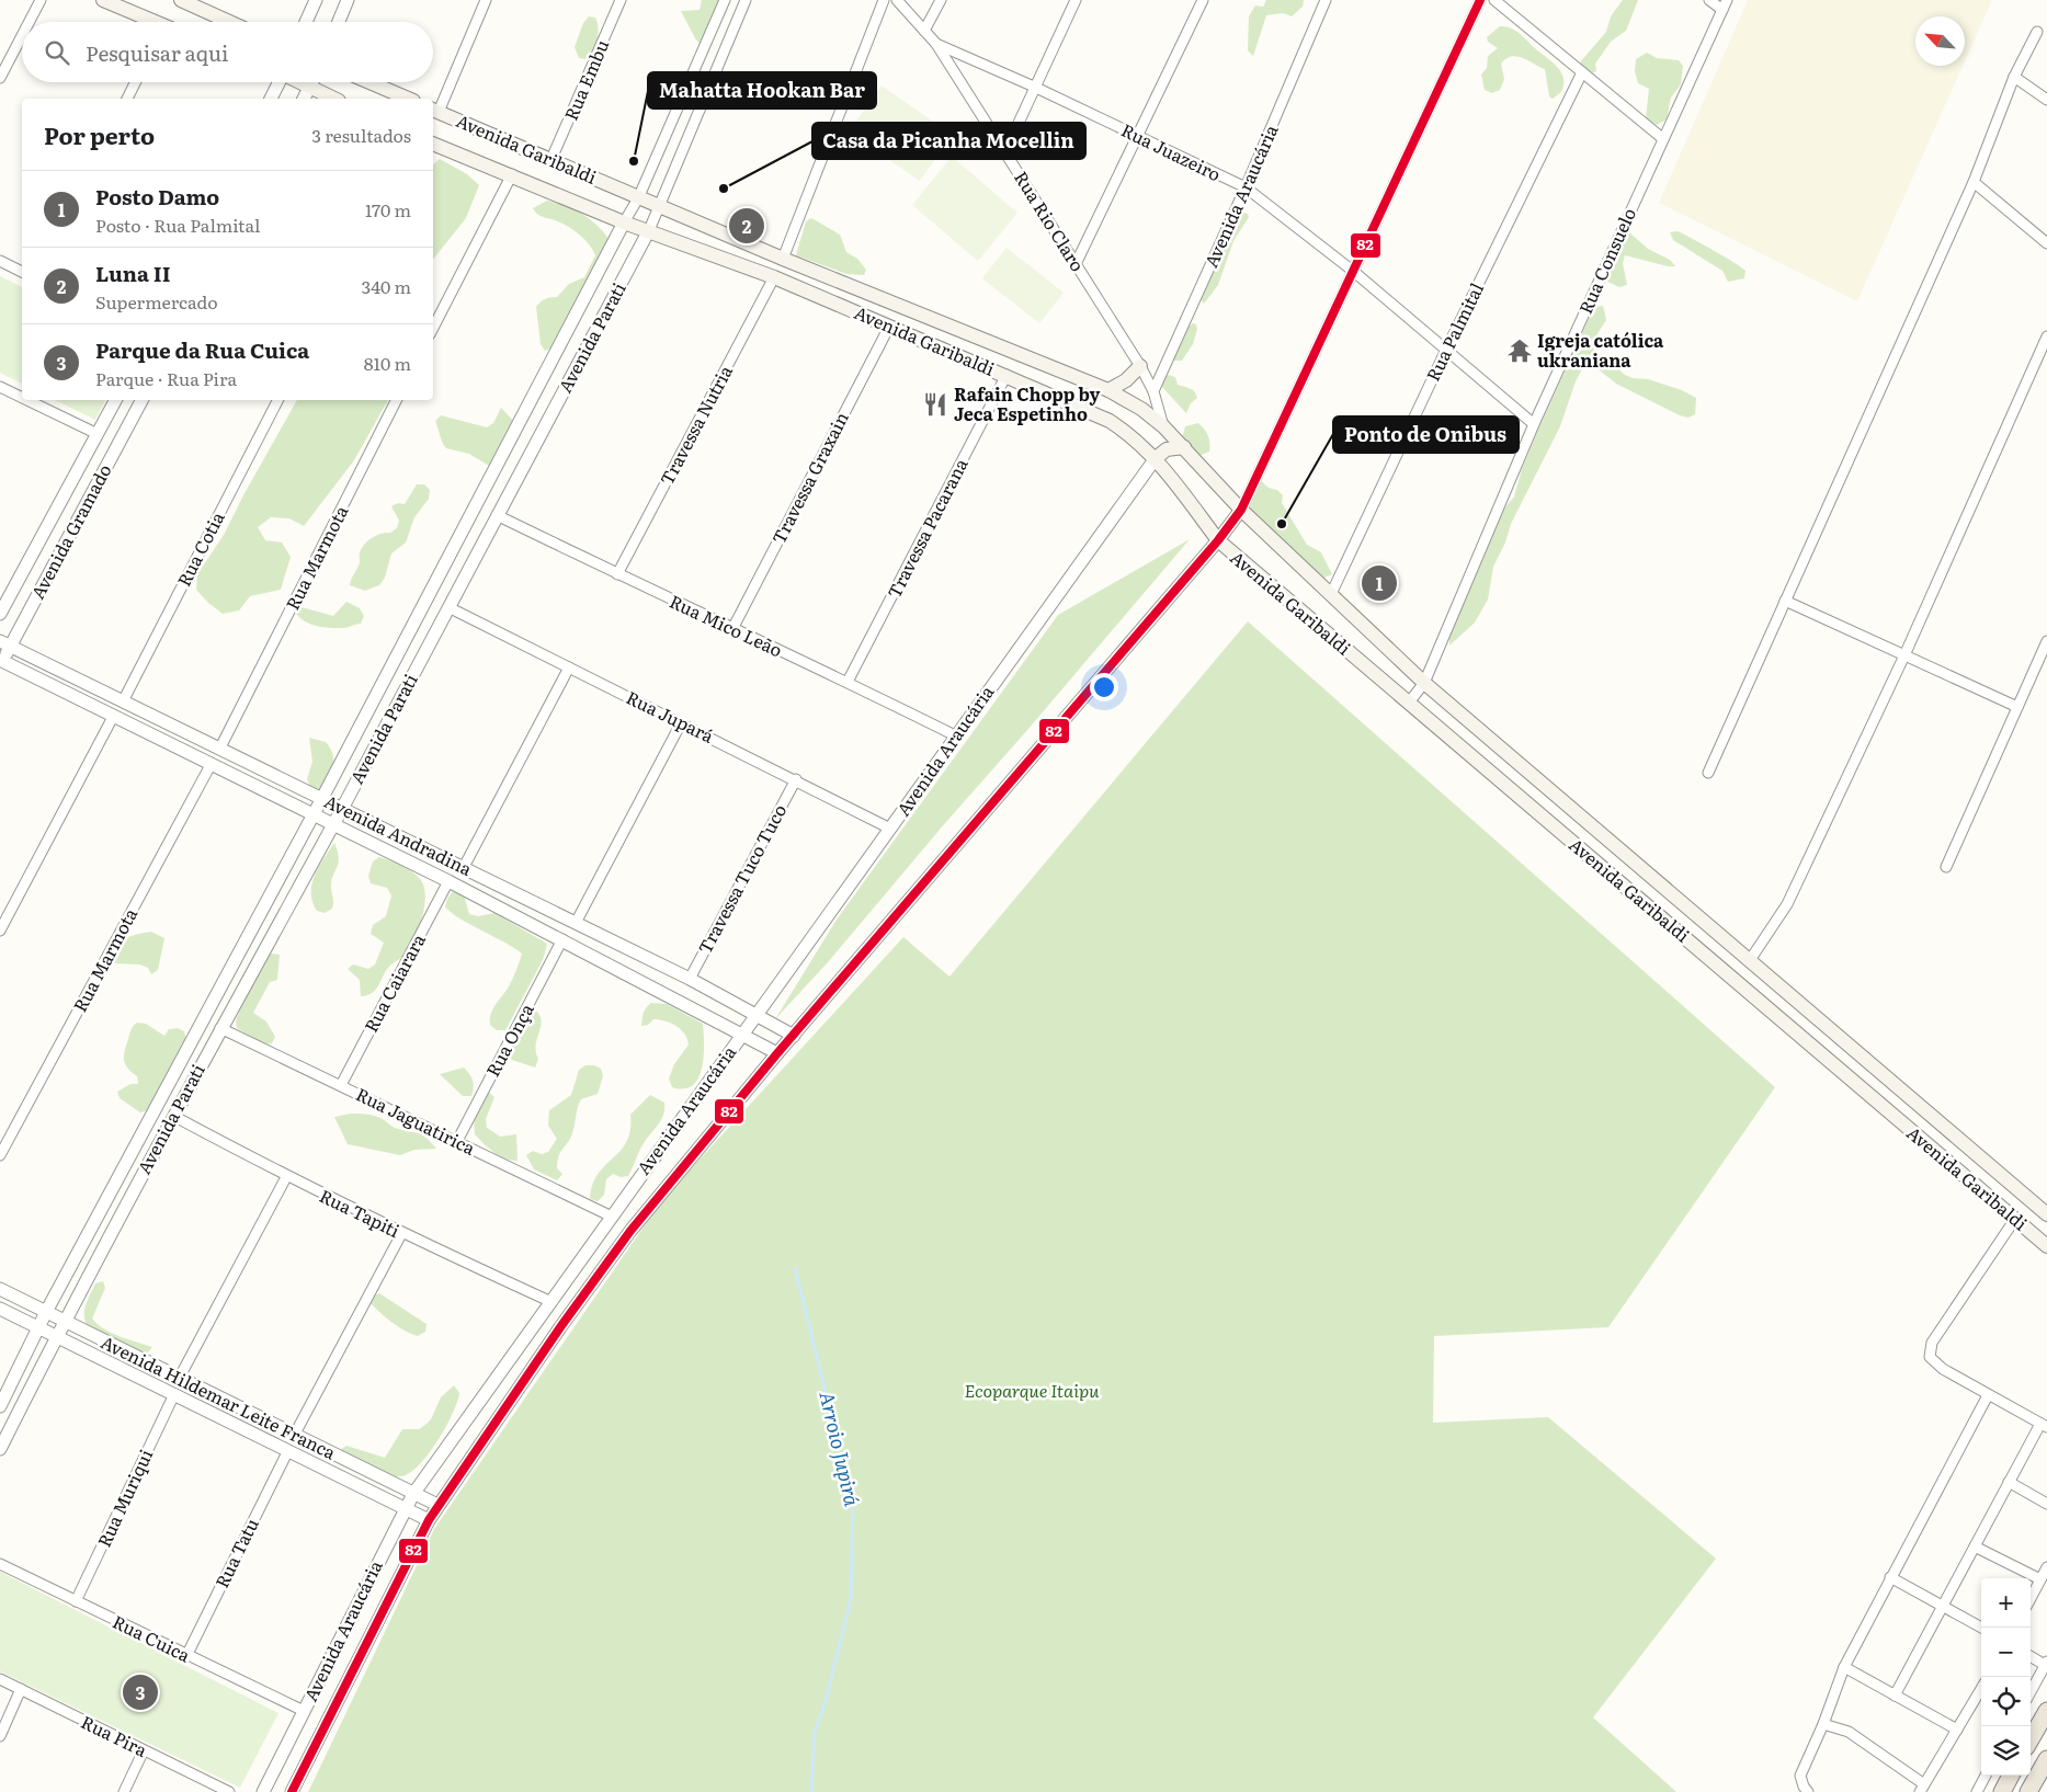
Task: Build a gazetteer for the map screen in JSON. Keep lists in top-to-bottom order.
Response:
{
  "streets": {
    "main road": ["Avenida Garibaldi"],
    "street": [
      "Rua Embu",
      "Rua Juazeiro",
      "Avenida Araucária",
      "Rua Rio Claro",
      "Rua Consuelo",
      "Rua Palmital",
      "Avenida Parati",
      "Travessa Nutria",
      "Travessa Graxain",
      "Travessa Pacarana",
      "Avenida Gramado",
      "Rua Cotia",
      "Rua Marmota",
      "Rua Mico Leão",
      "Rua Jupará",
      "Avenida Andradina",
      "Travessa Tuco Tuco",
      "Rua Caiarara",
      "Rua Onça",
      "Rua Jaguatirica",
      "Rua Tapiti",
      "Avenida Hildemar Leite Franca",
      "Rua Muriqui",
      "Rua Tatu",
      "Rua Cuica",
      "Rua Pira"
    ]
  },
  "crossings": [
    ["Rua Embu", "Avenida Garibaldi"],
    ["Avenida Garibaldi", "Avenida Araucária"],
    ["Avenida Garibaldi", "Rua Rio Claro"],
    ["Avenida Garibaldi", "Rua Consuelo"],
    ["Avenida Garibaldi", "Rua Palmital"],
    ["Avenida Garibaldi", "Avenida Parati"],
    ["Avenida Garibaldi", "Travessa Nutria"],
    ["Avenida Garibaldi", "Travessa Graxain"],
    ["Avenida Garibaldi", "Travessa Pacarana"],
    ["Rua Juazeiro", "Avenida Araucária"],
    ["Rua Juazeiro", "Rua Rio Claro"],
    ["Rua Juazeiro", "Rua Consuelo"],
    ["Rua Juazeiro", "Rua Palmital"],
    ["Avenida Araucária", "Rua Rio Claro"],
    ["Avenida Araucária", "Rua Mico Leão"],
    ["Avenida Araucária", "Rua Jupará"],
    ["Avenida Araucária", "Avenida Andradina"],
    ["Avenida Araucária", "Rua Jaguatirica"],
    ["Avenida Araucária", "Rua Tapiti"],
    ["Avenida Araucária", "Avenida Hildemar Leite Franca"],
    ["Avenida Araucária", "Rua Cuica"],
    ["Avenida Parati", "Rua Mico Leão"],
    ["Avenida Parati", "Rua Jupará"],
    ["Avenida Parati", "Avenida Andradina"],
    ["Avenida Parati", "Rua Jaguatirica"],
    ["Avenida Parati", "Rua Tapiti"],
    ["Avenida Parati", "Avenida Hildemar Leite Franca"],
    ["Travessa Nutria", "Rua Mico Leão"],
    ["Travessa Graxain", "Rua Mico Leão"],
    ["Travessa Pacarana", "Rua Mico Leão"],
    ["Avenida Gramado", "Avenida Andradina"],
    ["Rua Cotia", "Avenida Andradina"],
    ["Rua Marmota", "Avenida Andradina"],
    ["Rua Jupará", "Travessa Tuco Tuco"],
    ["Avenida Andradina", "Travessa Tuco Tuco"],
    ["Avenida Andradina", "Rua Caiarara"],
    ["Avenida Andradina", "Rua Onça"],
    ["Rua Caiarara", "Rua Jaguatirica"],
    ["Rua Onça", "Rua Jaguatirica"],
    ["Avenida Hildemar Leite Franca", "Rua Muriqui"],
    ["Avenida Hildemar Leite Franca", "Rua Tatu"],
    ["Rua Muriqui", "Rua Cuica"],
    ["Rua Tatu", "Rua Cuica"]
  ],
  "water": ["Arroio Jupirá"],
  "parks": ["Ecoparque Itaipu"],
  "places": {
    "other": ["Mahatta Hookan Bar", "Casa da Picanha Mocellin", "Ponto de Onibus"],
    "temple": ["Igreja católica ukraniana"],
    "restaurant": ["Rafain Chopp by Jeca Espetinho"]
  },
  "lines": ["transit line 82"],
  "north": "top left",
  "page": {
    "search": "Pesquisar aqui",
    "heading": ["Por perto", "3 resultados"],
    "list": [
      {
        "mark": "1",
        "name": "Posto Damo",
        "note": "Posto · Rua Palmital",
        "value": "170 m"
      },
      {
        "mark": "2",
        "name": "Luna II",
        "note": "Supermercado",
        "value": "340 m"
      },
      {
        "mark": "3",
        "name": "Parque da Rua Cuica",
        "note": "Parque · Rua Pira",
        "value": "810 m"
      }
    ],
    "pins": ["2", "1", "3"],
    "map_buttons": ["+", "−"]
  }
}
